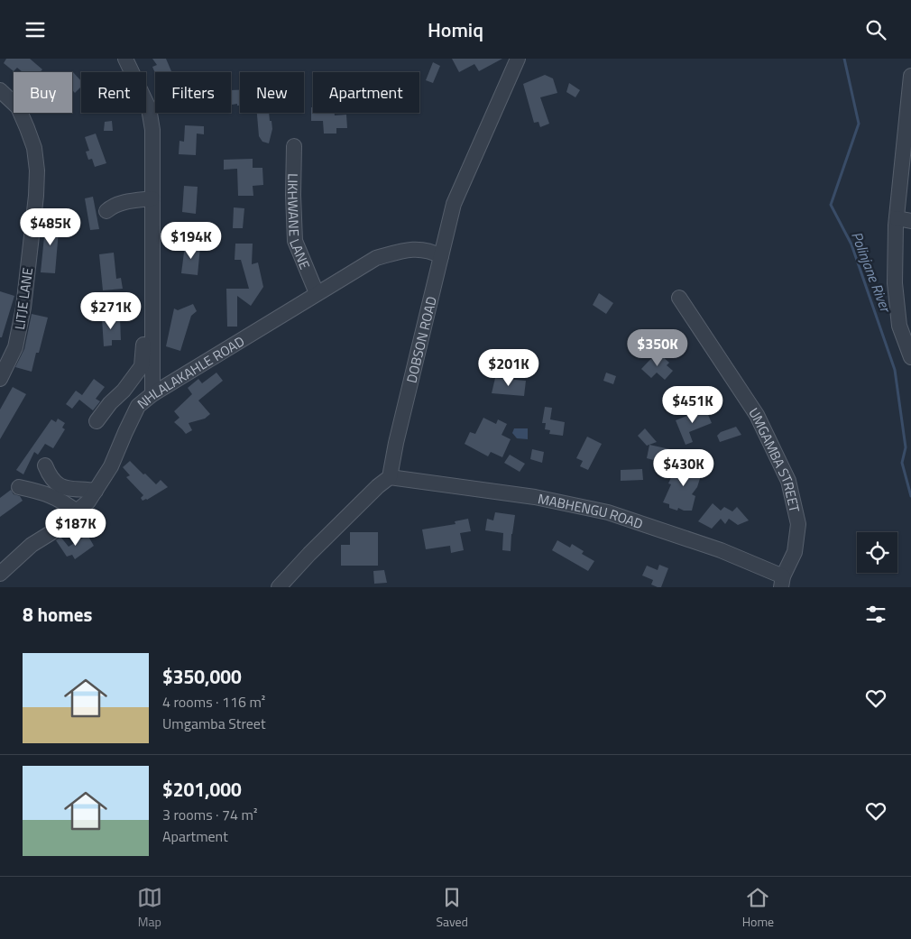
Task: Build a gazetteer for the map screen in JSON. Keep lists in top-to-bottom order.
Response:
{
  "streets": {
    "street": [
      "LIKHWANE LANE",
      "LITJE LANE",
      "DOBSON ROAD",
      "NHLALAKAHLE ROAD",
      "UMGAMBA STREET",
      "MABHENGU ROAD"
    ]
  },
  "crossings": [
    ["LIKHWANE LANE", "NHLALAKAHLE ROAD"],
    ["DOBSON ROAD", "NHLALAKAHLE ROAD"],
    ["DOBSON ROAD", "MABHENGU ROAD"],
    ["UMGAMBA STREET", "MABHENGU ROAD"]
  ],
  "water": ["Polinjane River"],
  "page": {
    "header": "Homiq",
    "chip": [
      "Buy",
      "Rent",
      "Filters",
      "New",
      "Apartment"
    ],
    "price": [
      "$485K",
      "$194K",
      "$271K",
      "$350K",
      "$201K",
      "$451K",
      "$430K",
      "$187K"
    ],
    "heading": "8 homes",
    "list": [
      {
        "name": "$350,000",
        "note": "4 rooms · 116 m² · Umgamba Street"
      },
      {
        "name": "$201,000",
        "note": "3 rooms · 74 m² · Apartment"
      }
    ],
    "tabs": ["Map", "Saved", "Home"]
  }
}
